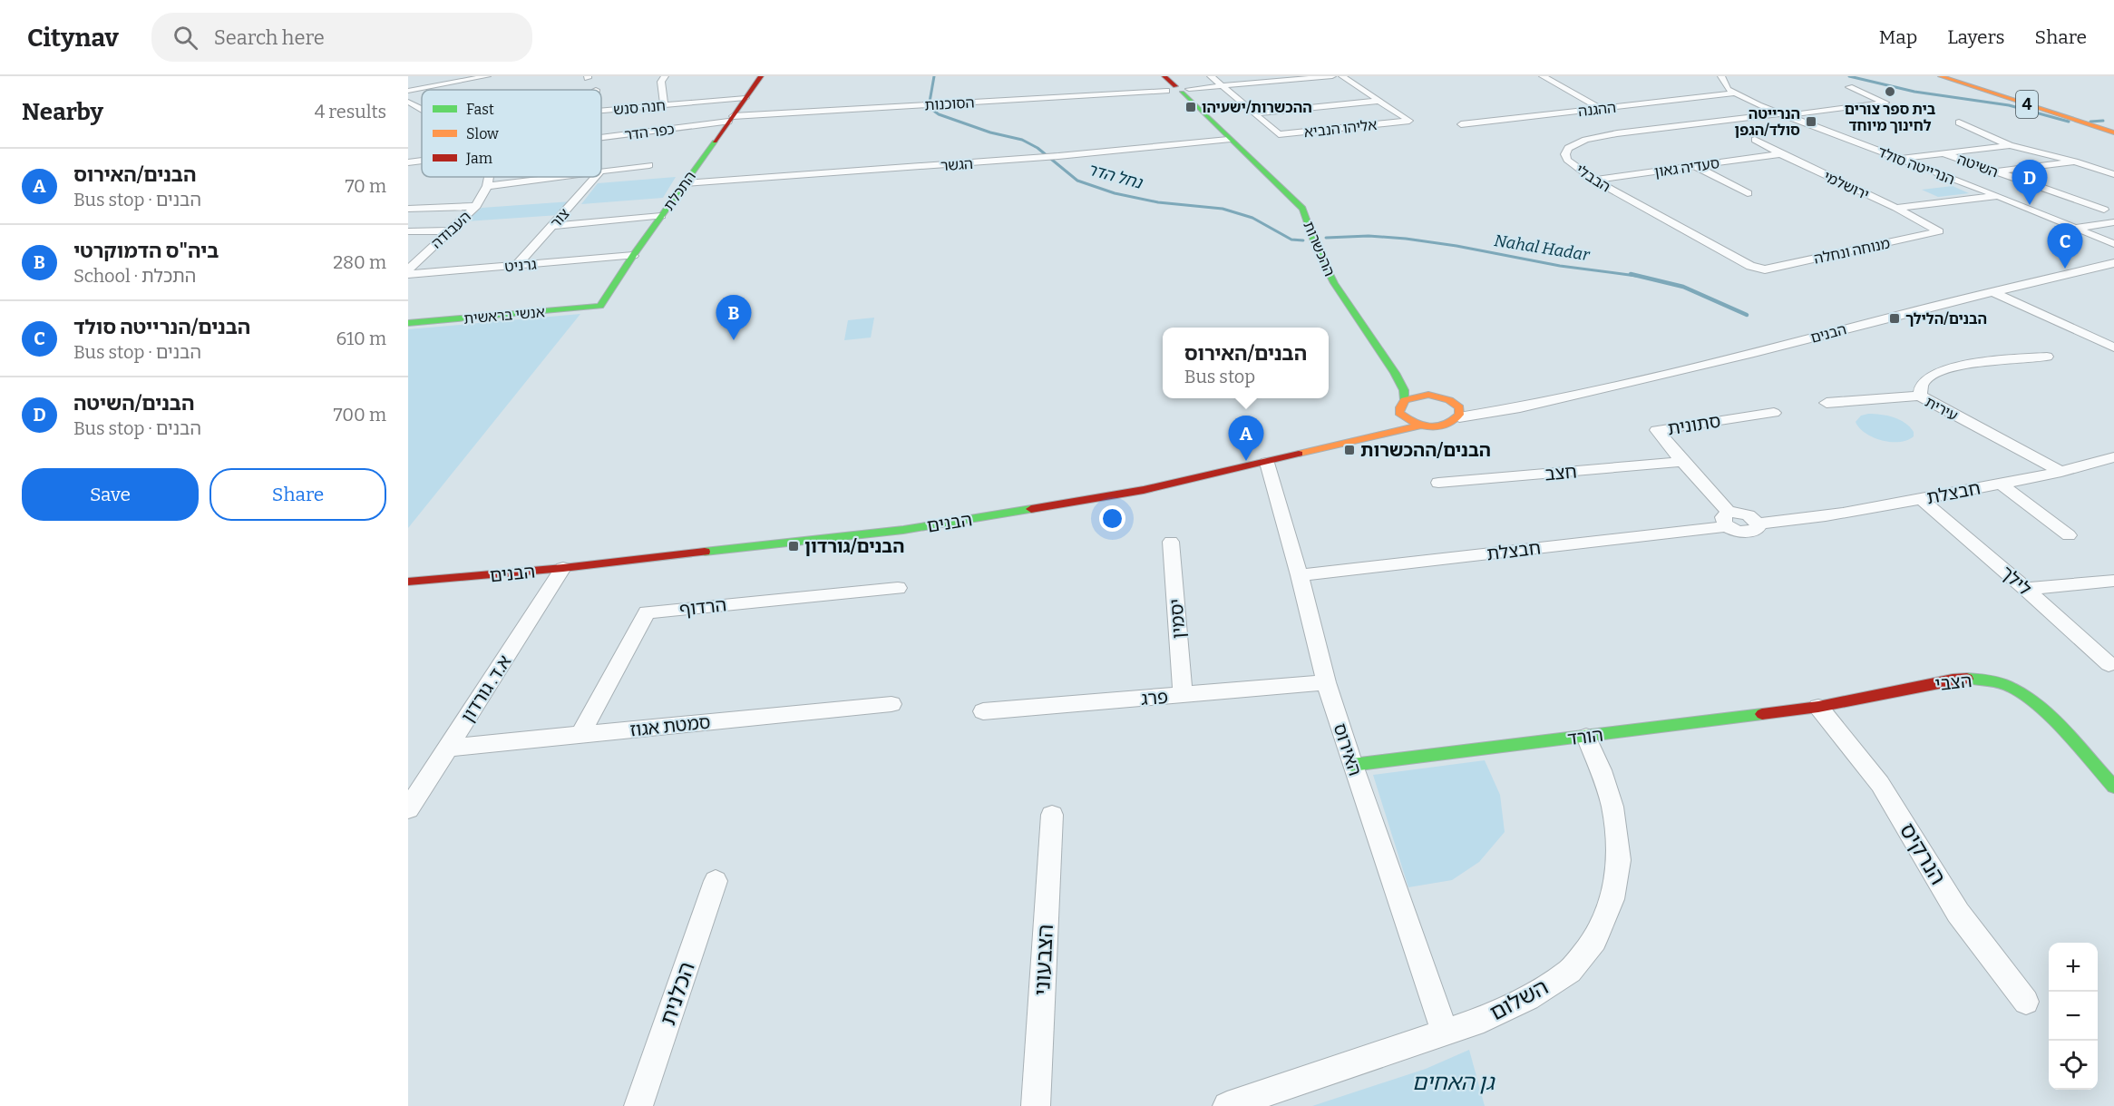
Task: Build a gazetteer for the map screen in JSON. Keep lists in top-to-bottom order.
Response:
{
  "streets": {
    "main road": [
      "4",
      "התכלת",
      "ההכשרות",
      "אנשי בראשית",
      "הבנים",
      "הצבי",
      "הורד"
    ],
    "street": [
      "הסוכנות",
      "חנה סנש",
      "ההגנה",
      "אליהו הנביא",
      "כפר הדר",
      "הגשר",
      "הנרייטה סולד",
      "השיטה",
      "סעדיה גאון",
      "הבבלי",
      "ירושלמי",
      "צור",
      "העבודה",
      "מנוחה ונחלה",
      "גרניט",
      "עירית",
      "סתונית",
      "חצב",
      "חבצלת",
      "לילך",
      "הרדוף",
      "יסמין",
      "א.ד. גורדון",
      "פרג",
      "סמטת אגוז",
      "האירוס",
      "הנרקיס",
      "הצבעוני",
      "הכלנית",
      "השלום"
    ]
  },
  "crossings": [
    ["הסוכנות", "אליהו הנביא"],
    ["הסוכנות", "כפר הדר"],
    ["הסוכנות", "התכלת"],
    ["הסוכנות", "ההכשרות"],
    ["חנה סנש", "התכלת"],
    ["ההגנה", "הנרייטה סולד"],
    ["כפר הדר", "התכלת"],
    ["הגשר", "התכלת"],
    ["הגשר", "ההכשרות"],
    ["הנרייטה סולד", "הבבלי"],
    ["סעדיה גאון", "הבבלי"],
    ["סעדיה גאון", "ירושלמי"],
    ["הבבלי", "מנוחה ונחלה"],
    ["ירושלמי", "מנוחה ונחלה"],
    ["התכלת", "גרניט"],
    ["התכלת", "אנשי בראשית"],
    ["צור", "גרניט"],
    ["הבנים", "א.ד. גורדון"],
    ["הבנים", "האירוס"],
    ["עירית", "חבצלת"],
    ["סתונית", "חצב"],
    ["סתונית", "חבצלת"],
    ["חבצלת", "לילך"],
    ["חבצלת", "האירוס"],
    ["הרדוף", "סמטת אגוז"],
    ["יסמין", "פרג"],
    ["הצבי", "הורד"],
    ["הצבי", "הנרקיס"],
    ["א.ד. גורדון", "סמטת אגוז"],
    ["פרג", "האירוס"],
    ["הורד", "האירוס"],
    ["הורד", "הנרקיס"],
    ["הורד", "השלום"],
    ["האירוס", "השלום"]
  ],
  "water": ["נחל הדר", "Nahal Hadar"],
  "parks": ["גן האחים"],
  "places": {
    "other": ["בית ספר צורים לחינוך מיוחד"],
    "transit": [
      "ההכשרות/ישעיהו",
      "הנרייטה סולד/הגפן",
      "הבנים/הלילך",
      "הבנים/ההכשרות",
      "הבנים/גורדון"
    ]
  },
  "legend": ["Fast", "Slow", "Jam"],
  "page": {
    "header": "Citynav",
    "search": "Search here",
    "nav": ["Map", "Layers", "Share"],
    "heading": ["Nearby", "4 results"],
    "list": [
      {
        "mark": "A",
        "name": "הבנים/האירוס",
        "note": "Bus stop · הבנים",
        "value": "70 m"
      },
      {
        "mark": "B",
        "name": "ביה\"ס הדמוקרטי",
        "note": "School · התכלת",
        "value": "280 m"
      },
      {
        "mark": "C",
        "name": "הבנים/הנרייטה סולד",
        "note": "Bus stop · הבנים",
        "value": "610 m"
      },
      {
        "mark": "D",
        "name": "הבנים/השיטה",
        "note": "Bus stop · הבנים",
        "value": "700 m"
      }
    ],
    "pins": [
      "D",
      "C",
      "B",
      "A"
    ],
    "popup": ["הבנים/האירוס", "Bus stop"],
    "buttons": ["Save", "Share"],
    "map_buttons": ["+", "−"]
  }
}
